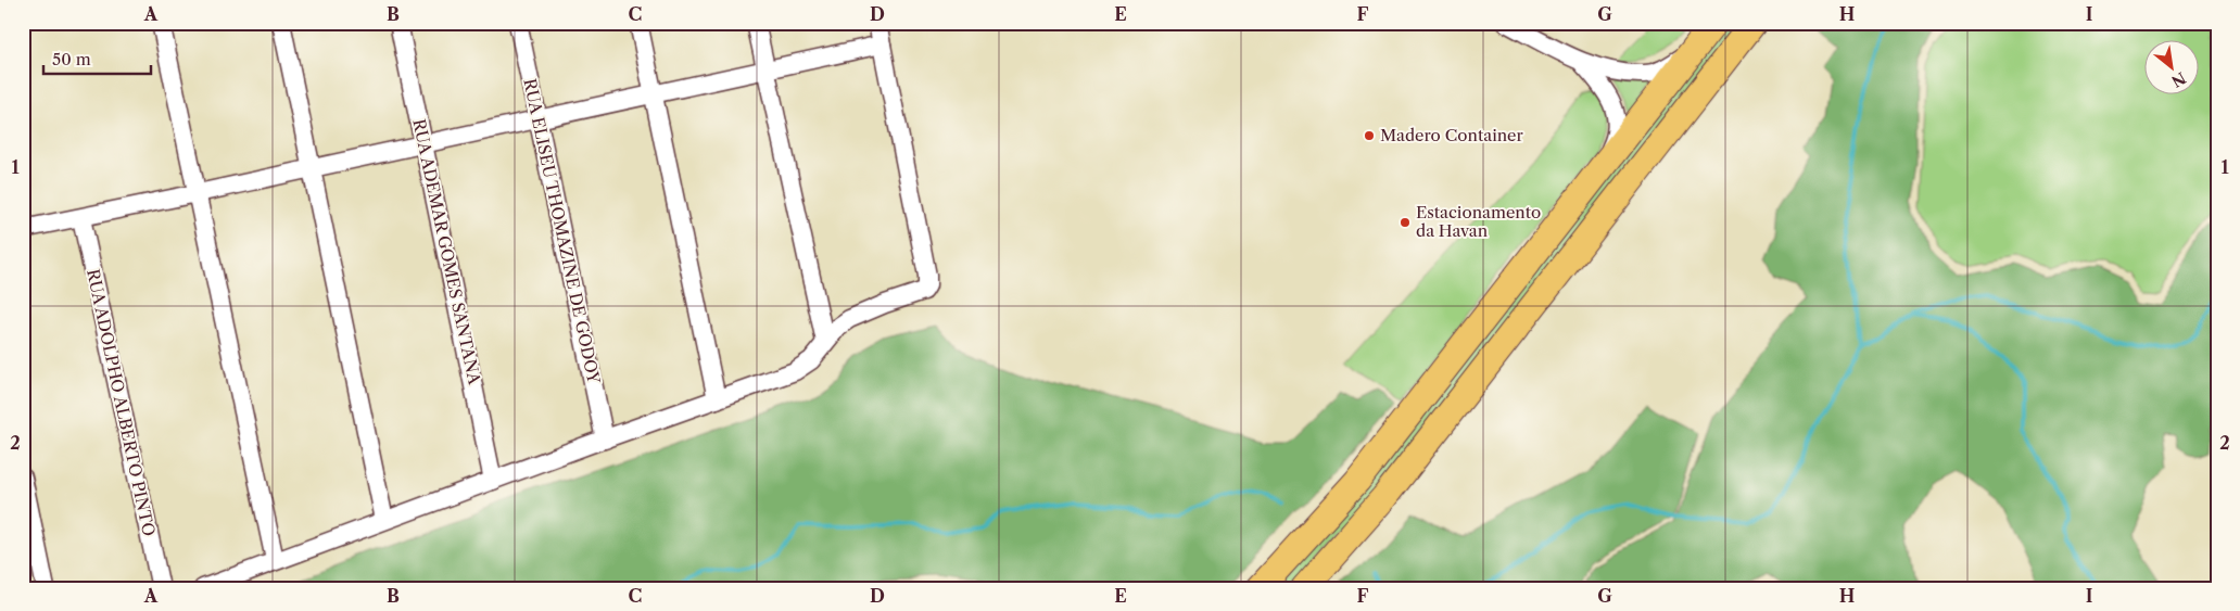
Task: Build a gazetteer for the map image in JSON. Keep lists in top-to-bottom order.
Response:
{
  "streets": {
    "street": ["RUA ELISEU THOMAZINE DE GODOY", "RUA ADEMAR GOMES SANTANA", "RUA ADOLPHO ALBERTO PINTO"]
  },
  "places": ["Madero Container", "Estacionamento da Havan"],
  "scale_bar": "50 m",
  "north": "bottom right",
  "grid": {
    "columns": [
      "A",
      "B",
      "C",
      "D",
      "E",
      "F",
      "G",
      "H",
      "I"
    ],
    "rows": ["1", "2"]
  }
}
